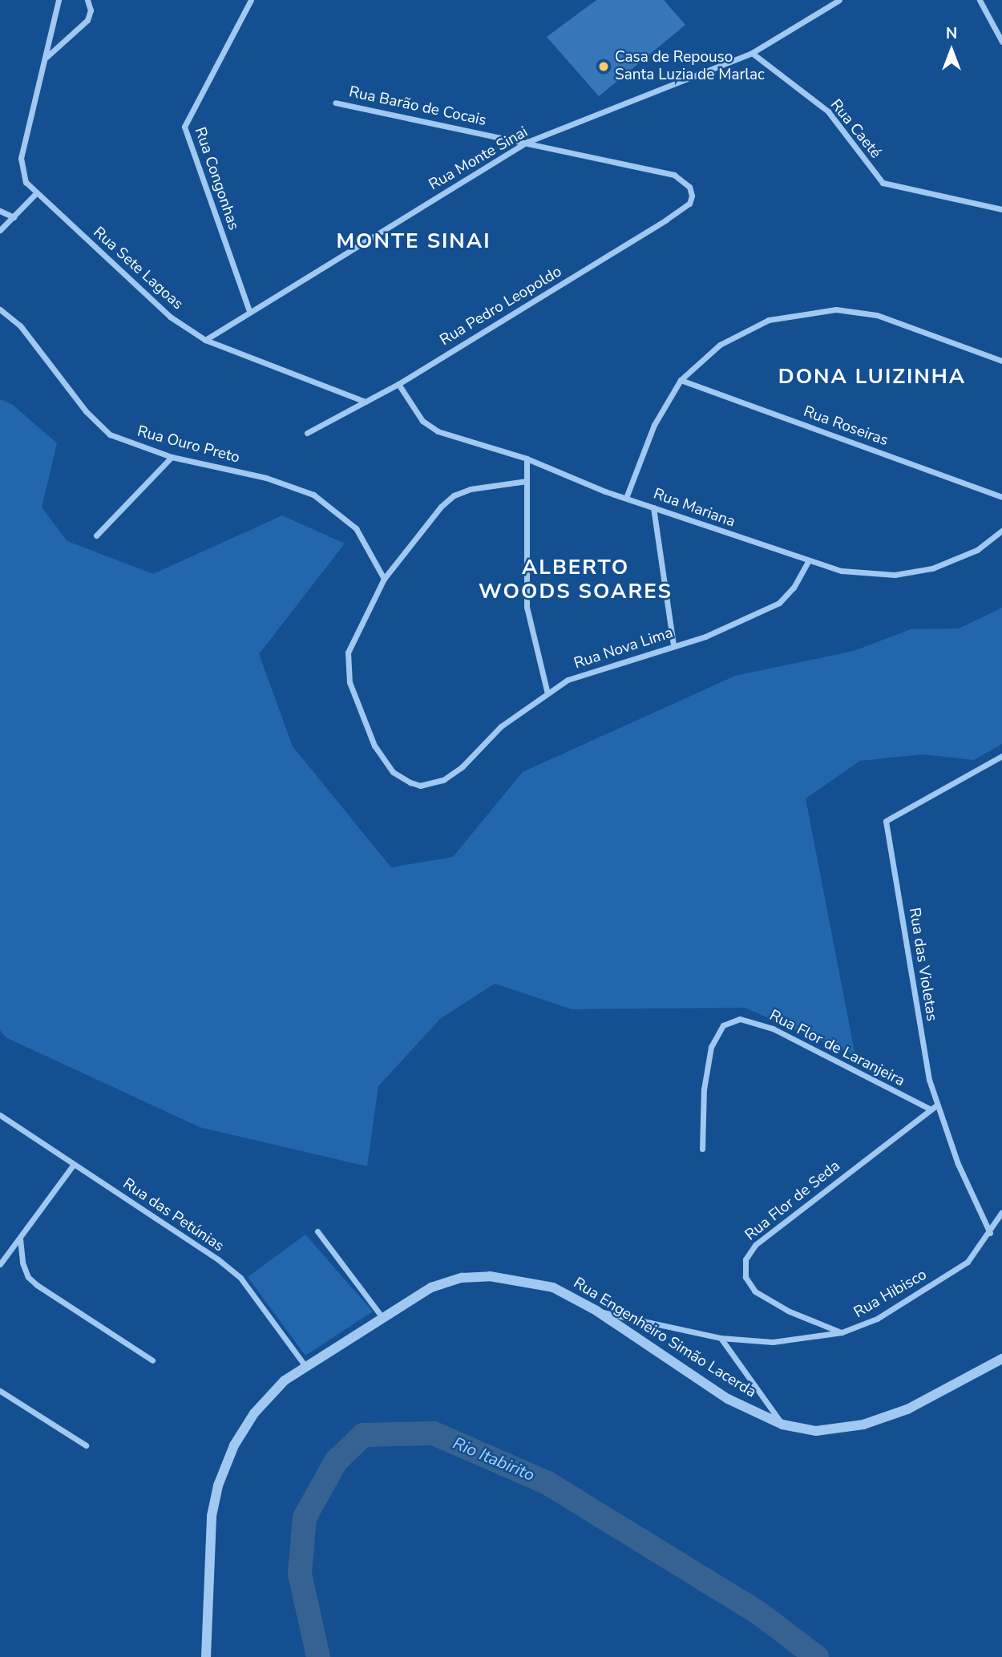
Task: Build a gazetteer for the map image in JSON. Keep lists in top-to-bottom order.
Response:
{
  "streets": {
    "street": [
      "Rua Barão de Cocais",
      "Rua Caeté",
      "Rua Monte Sinai",
      "Rua Congonhas",
      "Rua Sete Lagoas",
      "Rua Pedro Leopoldo",
      "Rua Roseiras",
      "Rua Ouro Preto",
      "Rua Mariana",
      "Rua Nova Lima",
      "Rua das Violetas",
      "Rua Flor de Laranjeira",
      "Rua Flor de Seda",
      "Rua das Petúnias",
      "Rua Hibisco",
      "Rua Engenheiro Simão Lacerda"
    ]
  },
  "crossings": [
    ["Rua Barão de Cocais", "Rua Monte Sinai"],
    ["Rua Barão de Cocais", "Rua Pedro Leopoldo"],
    ["Rua Caeté", "Rua Monte Sinai"],
    ["Rua Monte Sinai", "Rua Congonhas"],
    ["Rua Monte Sinai", "Rua Sete Lagoas"],
    ["Rua Sete Lagoas", "Rua Pedro Leopoldo"],
    ["Rua Pedro Leopoldo", "Rua Mariana"],
    ["Rua Ouro Preto", "Rua Nova Lima"],
    ["Rua Mariana", "Rua Nova Lima"],
    ["Rua das Violetas", "Rua Flor de Seda"],
    ["Rua das Violetas", "Rua Hibisco"],
    ["Rua Flor de Laranjeira", "Rua Flor de Seda"],
    ["Rua Flor de Seda", "Rua Hibisco"],
    ["Rua das Petúnias", "Rua Engenheiro Simão Lacerda"],
    ["Rua Hibisco", "Rua Engenheiro Simão Lacerda"]
  ],
  "districts": ["MONTE SINAI", "DONA LUIZINHA", "ALBERTO WOODS SOARES"],
  "water": ["Rio Itabirito"],
  "places": ["Casa de Repouso Santa Luzia de Marlac"],
  "north": "top"
}
